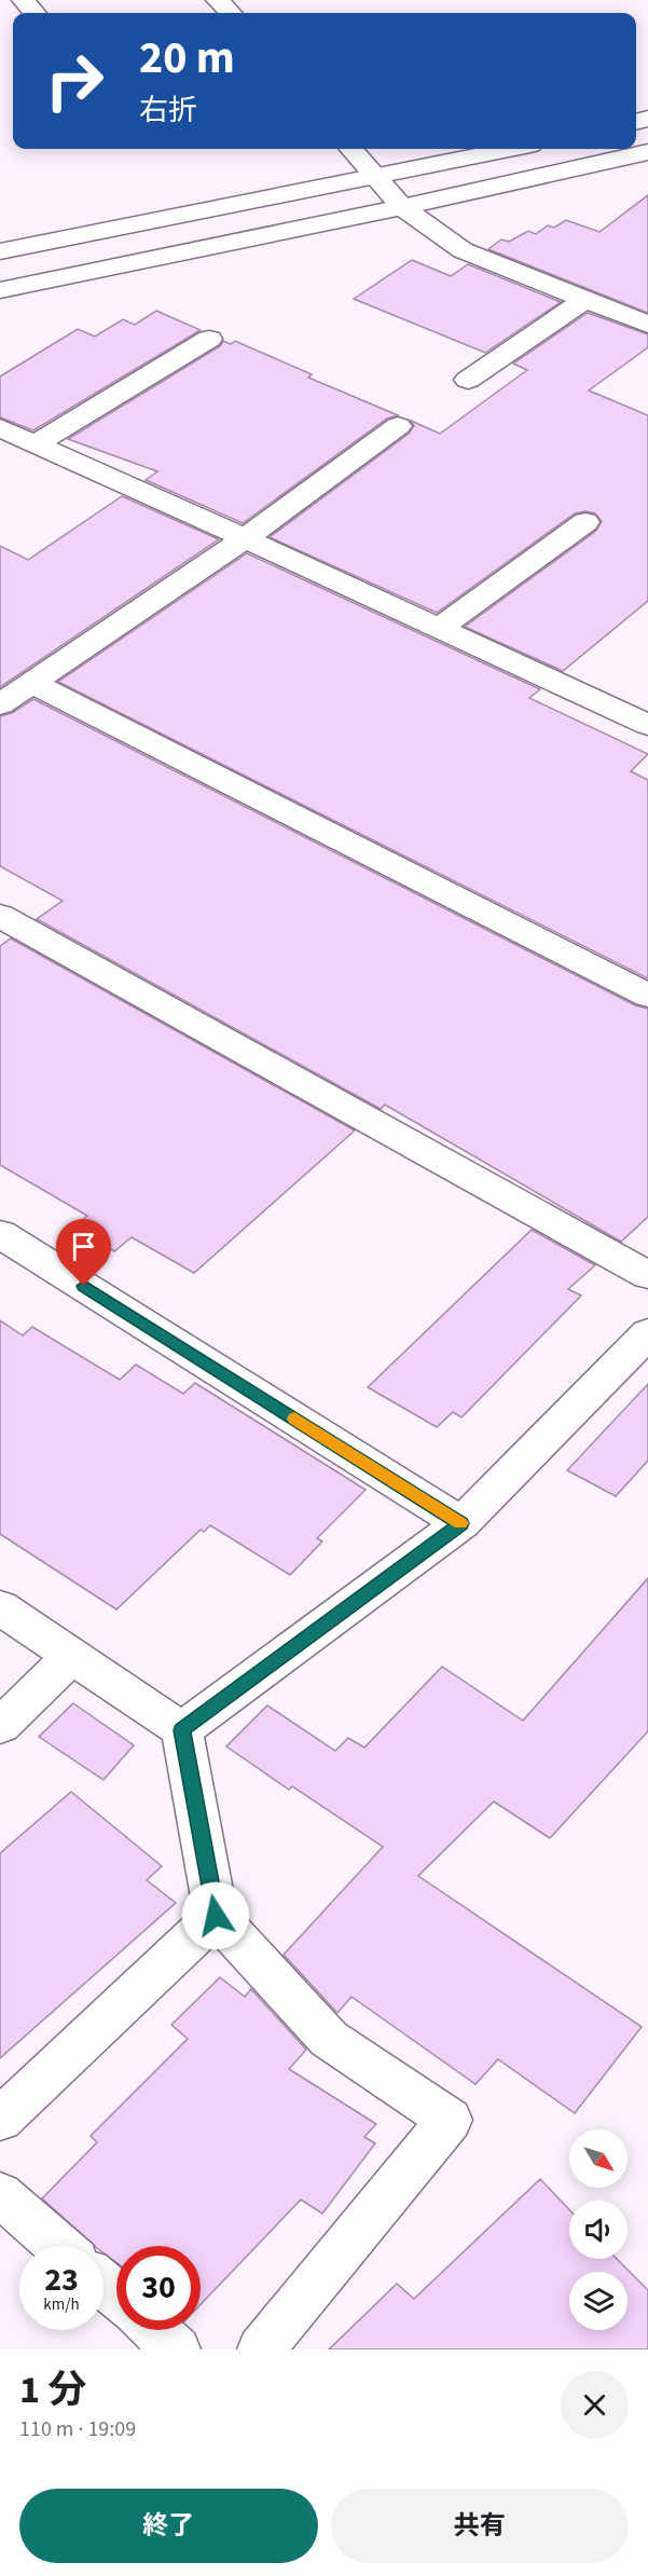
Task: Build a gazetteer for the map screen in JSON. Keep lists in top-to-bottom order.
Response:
{
  "north": "bottom right",
  "page": {
    "turn": ["20 m", "右折"],
    "speed": "23 km/h",
    "limit": "30",
    "heading": ["1 分", "110 m · 19:09"],
    "buttons": ["終了", "共有"]
  }
}
